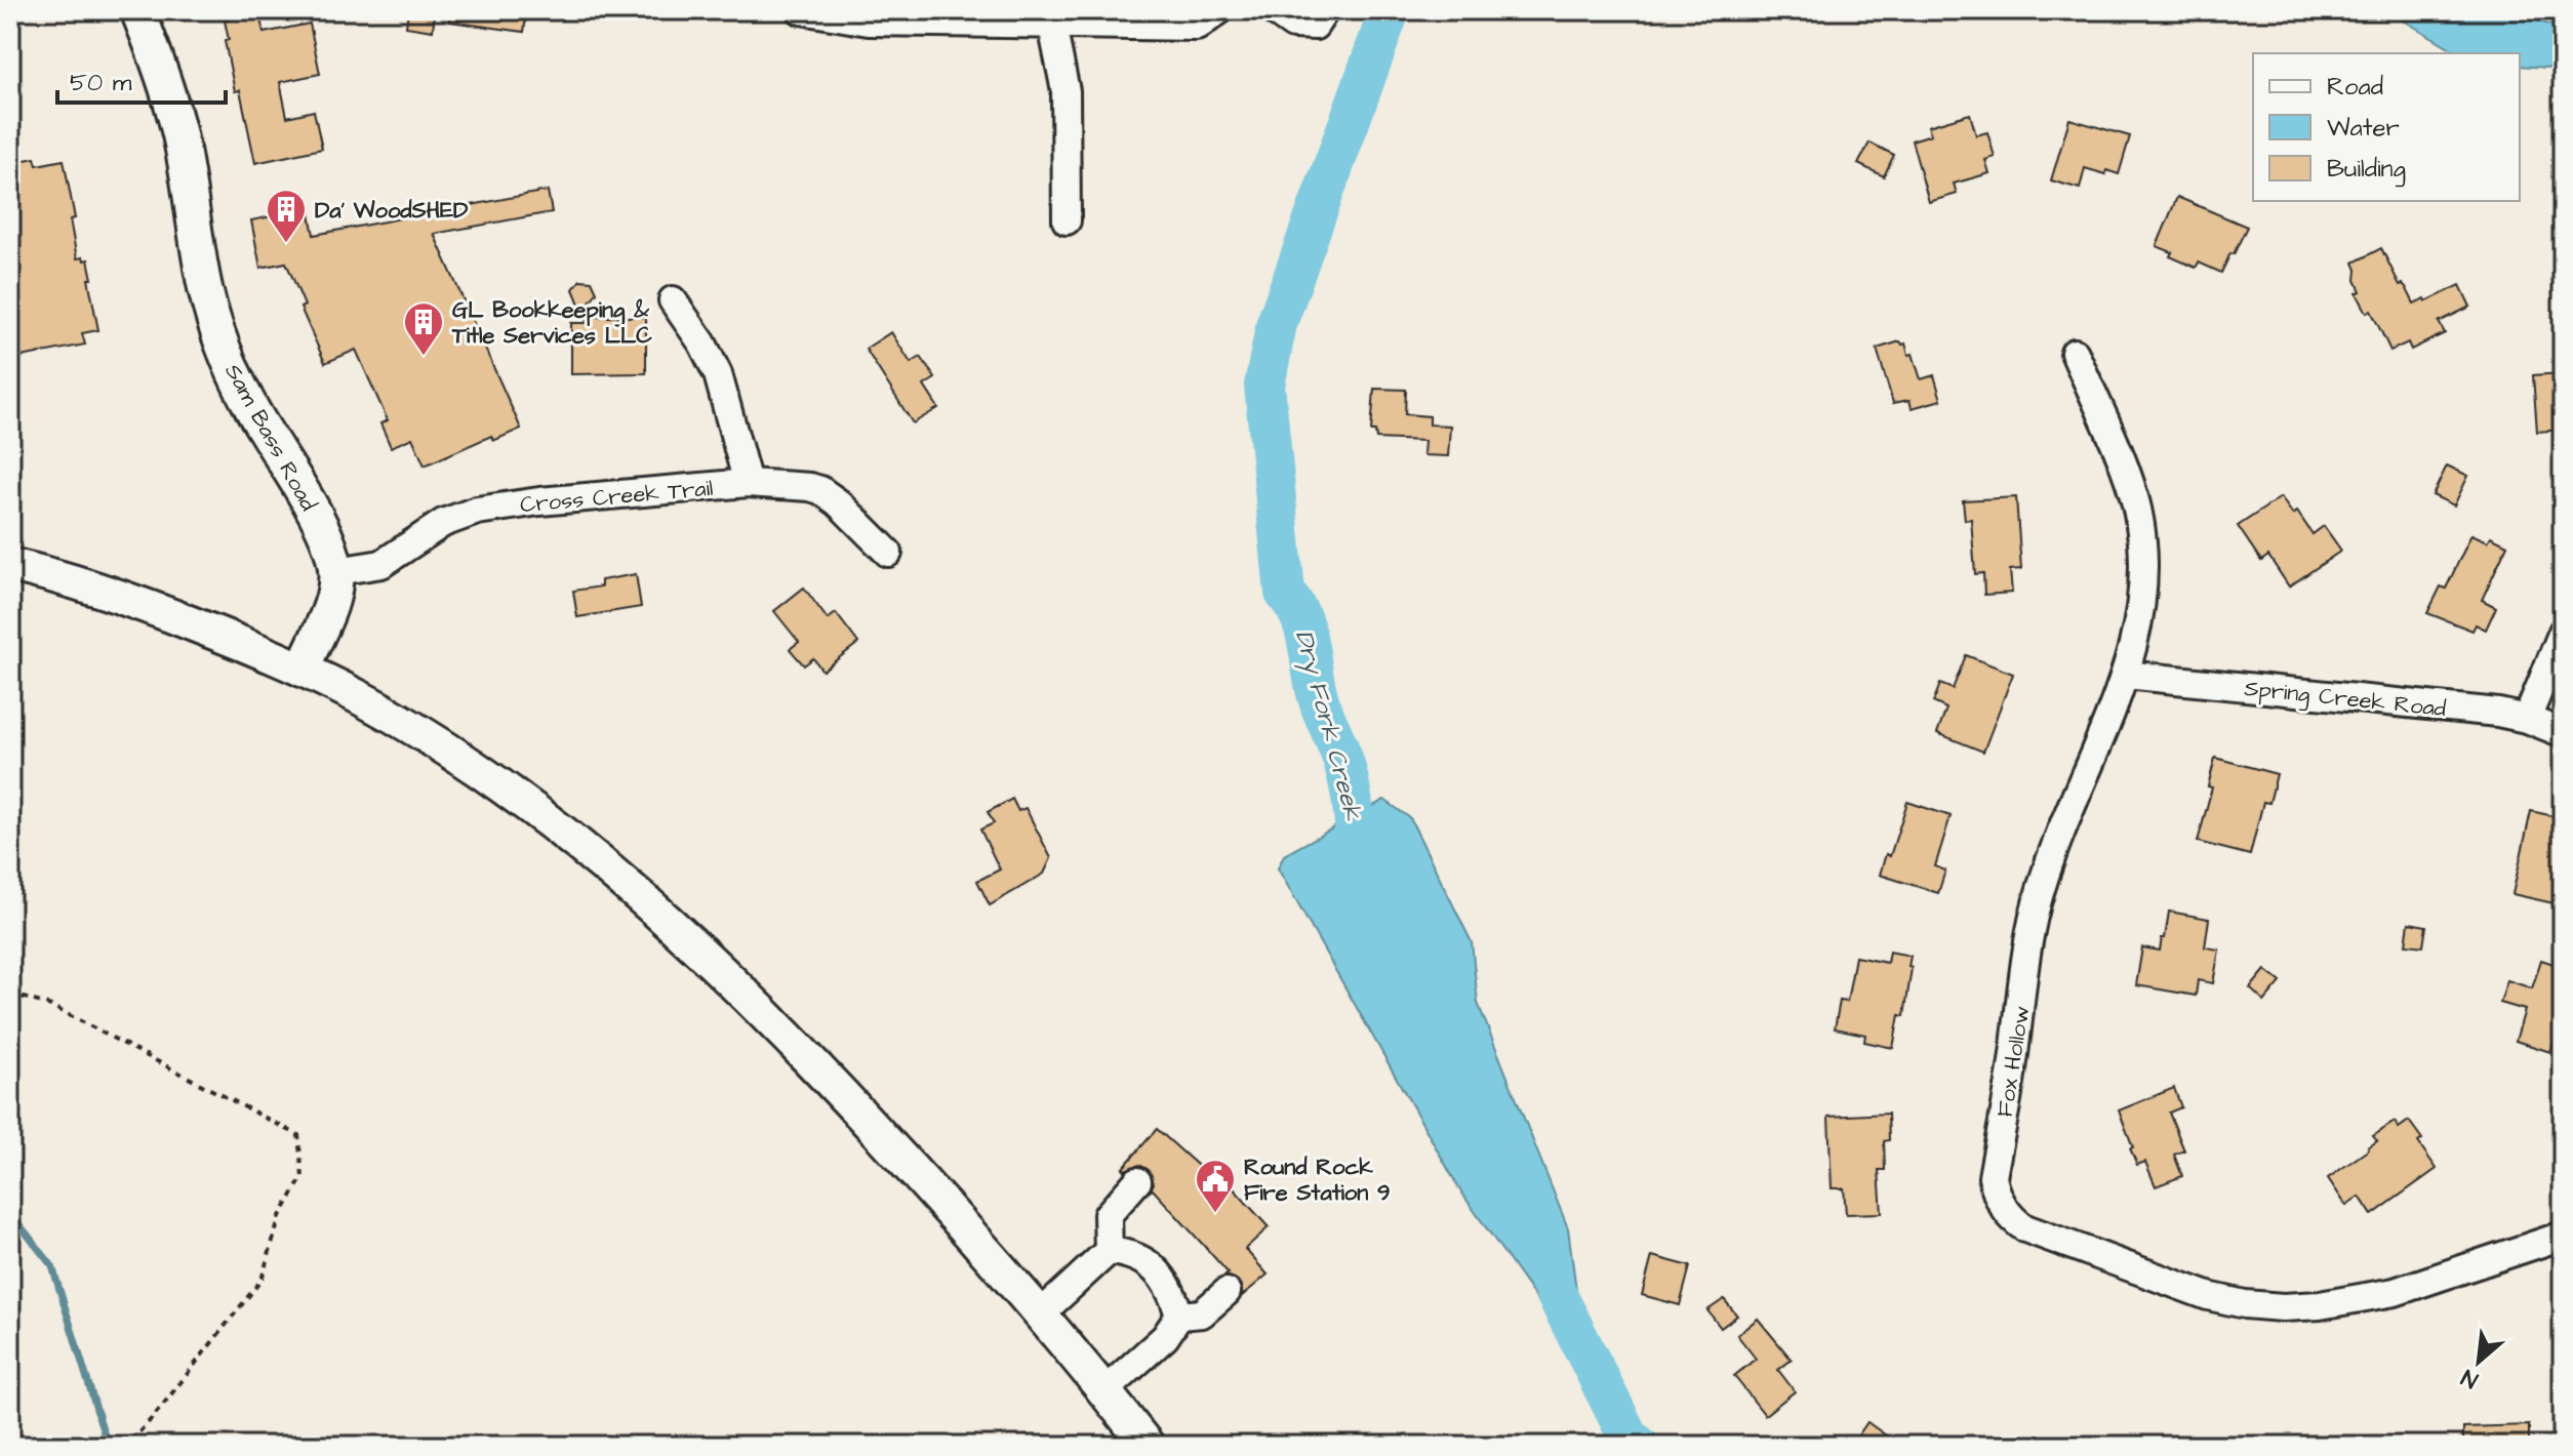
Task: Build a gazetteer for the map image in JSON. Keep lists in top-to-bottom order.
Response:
{
  "streets": {
    "main road": ["Sam Bass Road"],
    "street": ["Cross Creek Trail", "Spring Creek Road", "Fox Hollow"]
  },
  "crossings": [
    ["Sam Bass Road", "Cross Creek Trail"],
    ["Spring Creek Road", "Fox Hollow"]
  ],
  "water": ["Dry Fork Creek"],
  "places": {
    "building": ["Da' WoodSHED", "GL Bookkeeping & Title Services LLC"],
    "public building": ["Round Rock Fire Station 9"]
  },
  "legend": ["Road", "Water", "Building"],
  "scale_bar": "50 m",
  "north": "bottom left"
}
